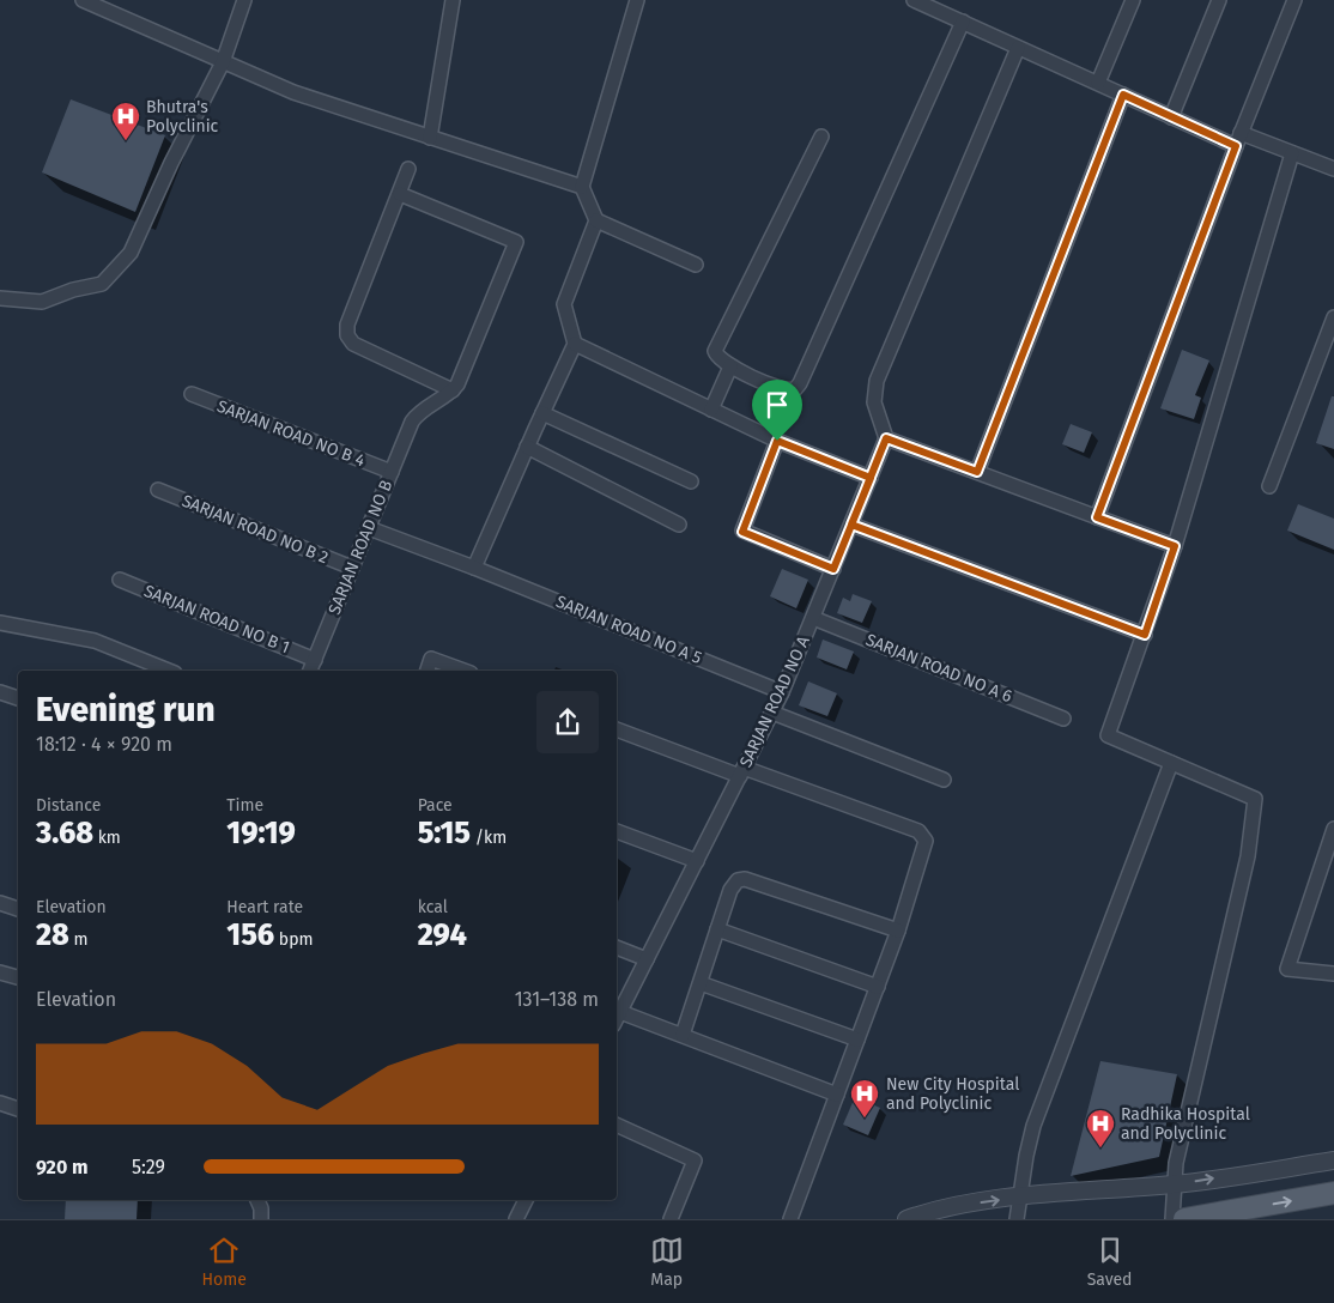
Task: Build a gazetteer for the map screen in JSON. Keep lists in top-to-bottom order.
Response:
{
  "streets": {
    "street": [
      "SARJAN ROAD NO B 4",
      "SARJAN ROAD NO B 2",
      "SARJAN ROAD NO B",
      "SARJAN ROAD NO B 1",
      "SARJAN ROAD NO A 5",
      "SARJAN ROAD NO A 6",
      "SARJAN ROAD NO A"
    ]
  },
  "crossings": [
    ["SARJAN ROAD NO B 4", "SARJAN ROAD NO B"],
    ["SARJAN ROAD NO B 2", "SARJAN ROAD NO B"],
    ["SARJAN ROAD NO B", "SARJAN ROAD NO B 1"],
    ["SARJAN ROAD NO B", "SARJAN ROAD NO A 5"],
    ["SARJAN ROAD NO A 5", "SARJAN ROAD NO A"],
    ["SARJAN ROAD NO A 6", "SARJAN ROAD NO A"]
  ],
  "places": {
    "hospital": ["Bhutra's Polyclinic", "New City Hospital and Polyclinic", "Radhika Hospital and Polyclinic"]
  },
  "page": {
    "heading": ["Evening run", "18:12 · 4 × 920 m"],
    "stats": [
      ["Distance", "3.68 km"],
      ["Time", "19:19"],
      ["Pace", "5:15 /km"],
      ["Elevation", "28 m"],
      ["Heart rate", "156 bpm"],
      ["kcal", "294"]
    ],
    "chart": ["Elevation", "131–138 m"],
    "list": [
      {
        "name": "920 m",
        "note": "5:29"
      }
    ],
    "tabs": ["Home", "Map", "Saved"]
  }
}
